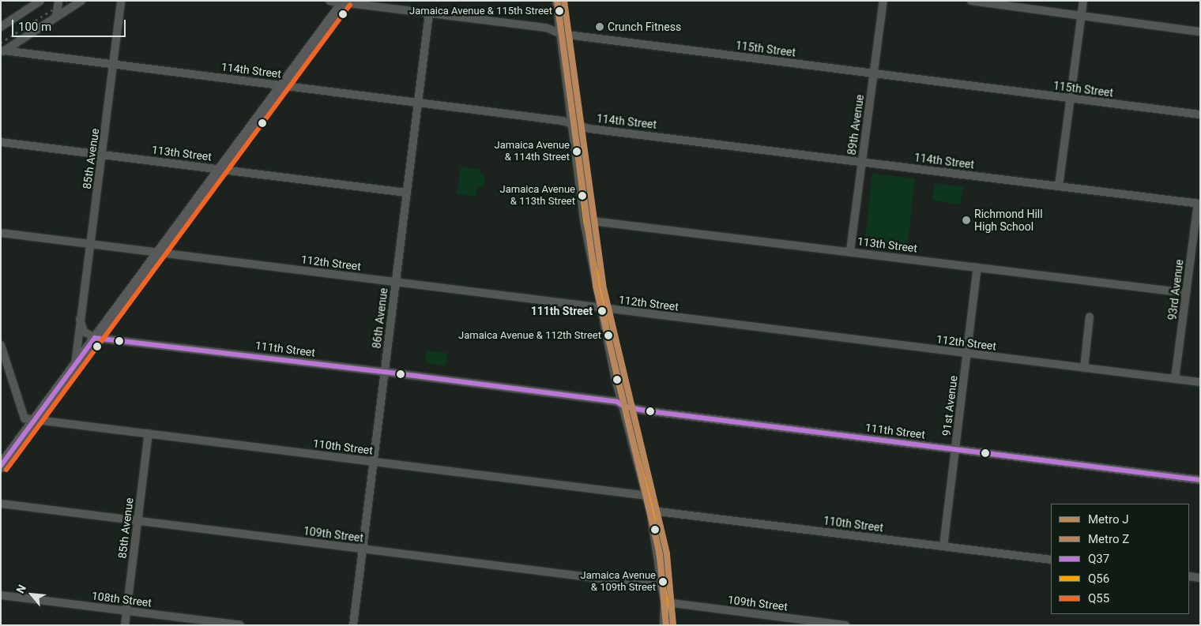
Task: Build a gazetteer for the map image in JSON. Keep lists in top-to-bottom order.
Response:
{
  "streets": {
    "street": [
      "115th Street",
      "114th Street",
      "89th Avenue",
      "113th Street",
      "85th Avenue",
      "112th Street",
      "93rd Avenue",
      "86th Avenue",
      "111th Street",
      "91st Avenue",
      "110th Street",
      "109th Street",
      "108th Street"
    ]
  },
  "crossings": [
    ["115th Street", "89th Avenue"],
    ["115th Street", "86th Avenue"],
    ["114th Street", "89th Avenue"],
    ["114th Street", "85th Avenue"],
    ["114th Street", "93rd Avenue"],
    ["114th Street", "86th Avenue"],
    ["89th Avenue", "113th Street"],
    ["113th Street", "85th Avenue"],
    ["113th Street", "93rd Avenue"],
    ["113th Street", "86th Avenue"],
    ["113th Street", "91st Avenue"],
    ["85th Avenue", "112th Street"],
    ["85th Avenue", "110th Street"],
    ["85th Avenue", "109th Street"],
    ["85th Avenue", "108th Street"],
    ["112th Street", "93rd Avenue"],
    ["112th Street", "86th Avenue"],
    ["112th Street", "91st Avenue"],
    ["86th Avenue", "111th Street"],
    ["86th Avenue", "110th Street"],
    ["86th Avenue", "109th Street"],
    ["111th Street", "91st Avenue"],
    ["91st Avenue", "110th Street"]
  ],
  "places": [
    "Jamaica Avenue & 115th Street",
    "Crunch Fitness",
    "Jamaica Avenue & 114th Street",
    "Jamaica Avenue & 113th Street",
    "Richmond Hill High School",
    "111th Street",
    "Jamaica Avenue & 112th Street",
    "Jamaica Avenue & 109th Street"
  ],
  "lines": [
    "metro line J",
    "transit line Q56",
    "metro line Z",
    "transit line Q55",
    "transit line Q37"
  ],
  "legend": [
    "Metro J",
    "Metro Z",
    "Q37",
    "Q56",
    "Q55"
  ],
  "scale_bar": "100 m",
  "north": "top left"
}
